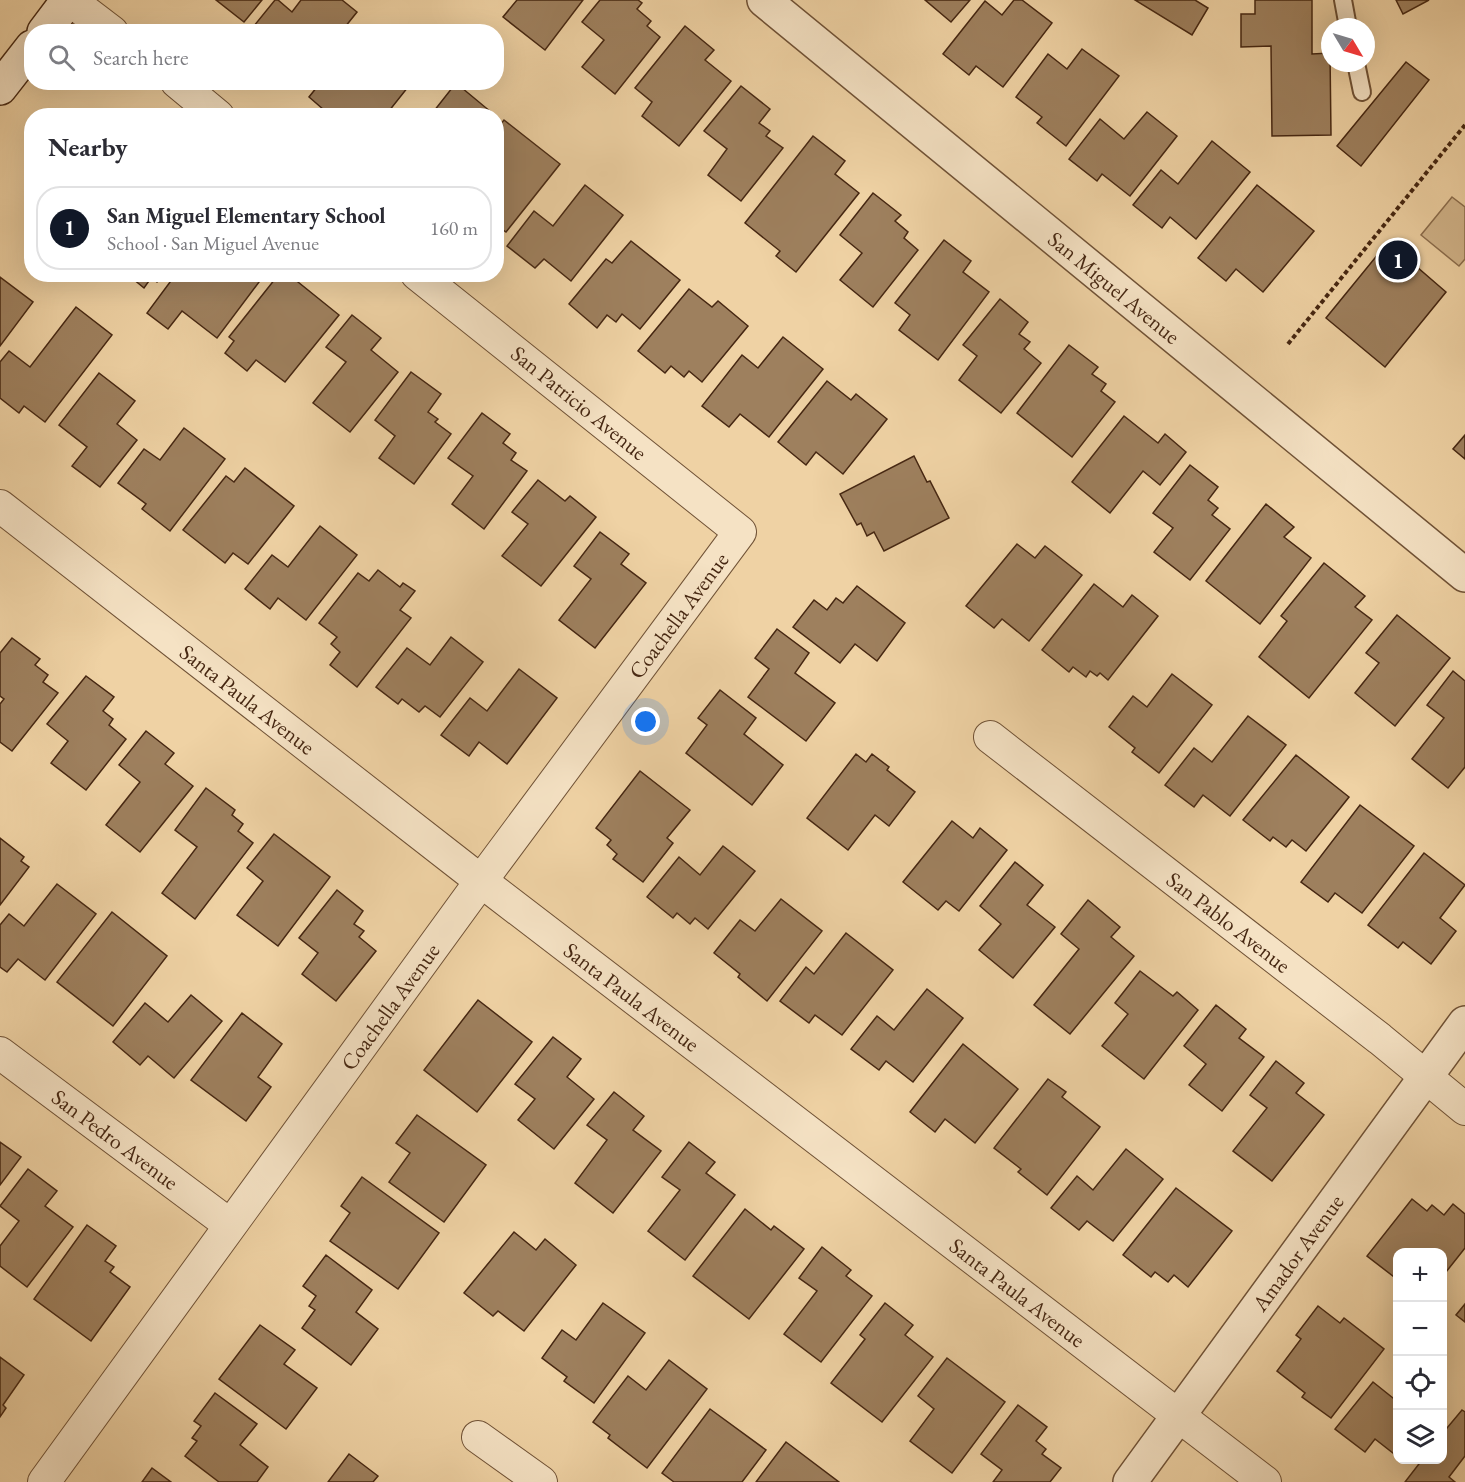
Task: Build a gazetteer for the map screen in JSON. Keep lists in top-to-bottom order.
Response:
{
  "streets": {
    "street": [
      "San Miguel Avenue",
      "San Patricio Avenue",
      "Coachella Avenue",
      "Santa Paula Avenue",
      "San Pablo Avenue",
      "San Pedro Avenue",
      "Amador Avenue"
    ]
  },
  "crossings": [
    ["San Patricio Avenue", "Coachella Avenue"],
    ["Coachella Avenue", "Santa Paula Avenue"],
    ["Coachella Avenue", "San Pedro Avenue"],
    ["Santa Paula Avenue", "Amador Avenue"],
    ["San Pablo Avenue", "Amador Avenue"]
  ],
  "north": "bottom right",
  "page": {
    "search": "Search here",
    "heading": "Nearby",
    "list": [
      {
        "mark": "1",
        "name": "San Miguel Elementary School",
        "note": "School · San Miguel Avenue",
        "value": "160 m"
      }
    ],
    "pins": "1",
    "map_buttons": ["+", "−"]
  }
}
